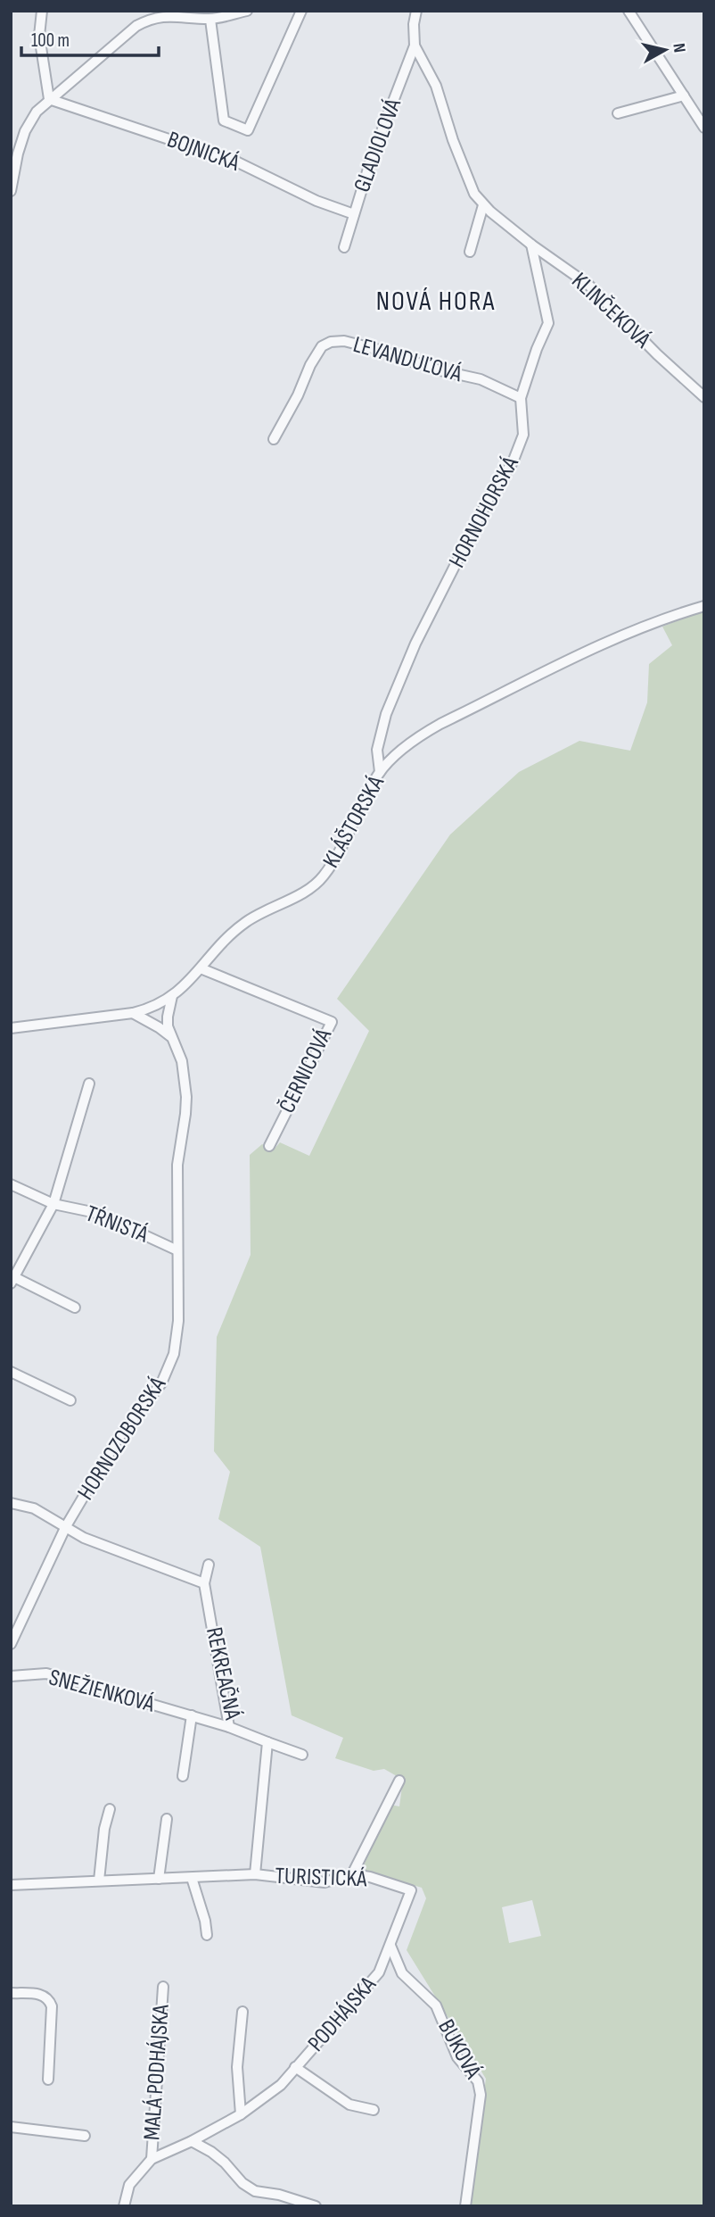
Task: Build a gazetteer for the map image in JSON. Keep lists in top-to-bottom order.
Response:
{
  "streets": {
    "street": [
      "GLADIOLOVÁ",
      "BOJNICKÁ",
      "KLINČEKOVÁ",
      "LEVANDUĽOVÁ",
      "HORNOHORSKÁ",
      "KLÁŠTORSKÁ",
      "ČERNICOVÁ",
      "TŔNISTÁ",
      "HORNOZOBORSKÁ",
      "REKREAČNÁ",
      "SNEŽIENKOVÁ",
      "TURISTICKÁ",
      "PODHÁJSKA",
      "BUKOVÁ",
      "MALÁ PODHÁJSKA"
    ]
  },
  "crossings": [
    ["GLADIOLOVÁ", "BOJNICKÁ"],
    ["GLADIOLOVÁ", "KLINČEKOVÁ"],
    ["KLINČEKOVÁ", "HORNOHORSKÁ"],
    ["LEVANDUĽOVÁ", "HORNOHORSKÁ"],
    ["HORNOHORSKÁ", "KLÁŠTORSKÁ"],
    ["KLÁŠTORSKÁ", "ČERNICOVÁ"],
    ["KLÁŠTORSKÁ", "HORNOZOBORSKÁ"],
    ["TŔNISTÁ", "HORNOZOBORSKÁ"],
    ["REKREAČNÁ", "SNEŽIENKOVÁ"],
    ["REKREAČNÁ", "TURISTICKÁ"],
    ["TURISTICKÁ", "PODHÁJSKA"],
    ["PODHÁJSKA", "BUKOVÁ"],
    ["PODHÁJSKA", "MALÁ PODHÁJSKA"]
  ],
  "districts": ["NOVÁ HORA"],
  "scale_bar": "100 m",
  "north": "right"
}
